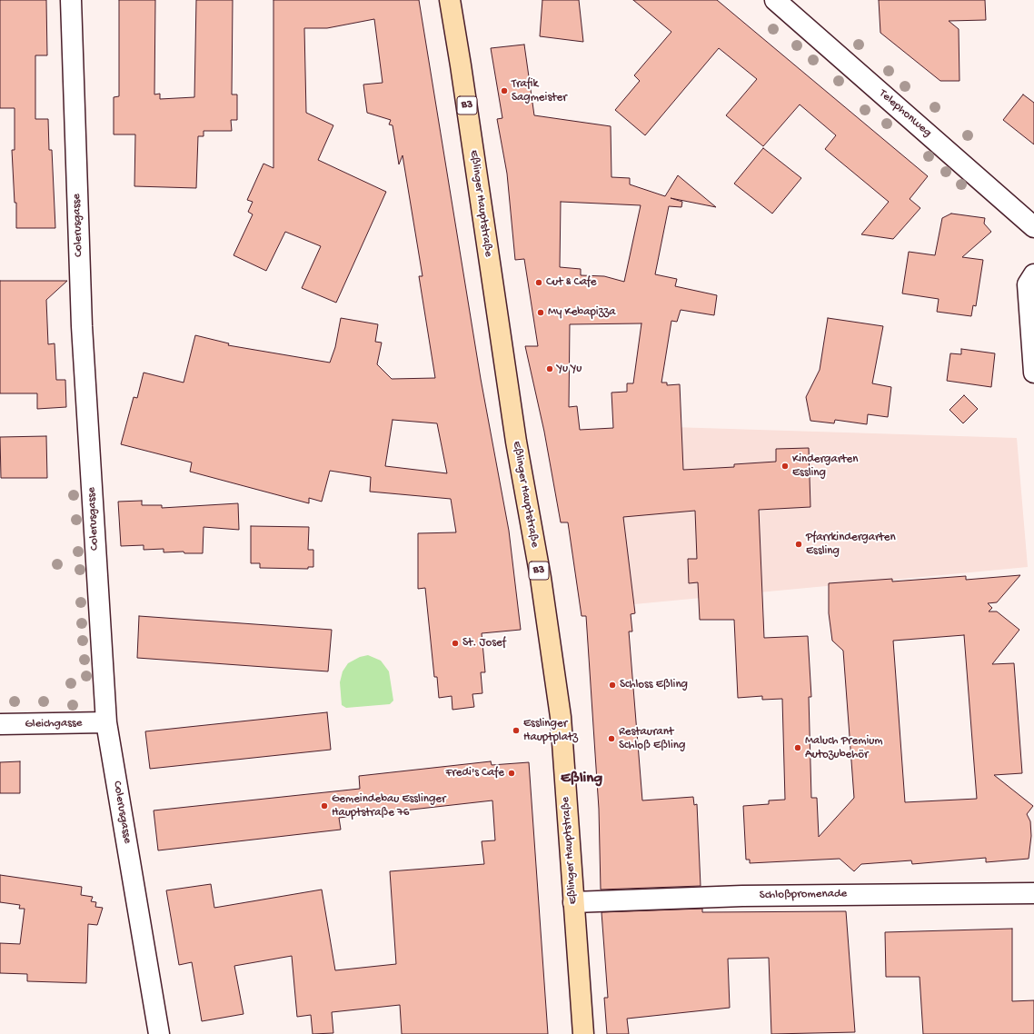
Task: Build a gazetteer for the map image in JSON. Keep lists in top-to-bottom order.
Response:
{
  "streets": {
    "main road": ["B3", "Eßlinger Hauptstraße"],
    "street": [
      "Telephonweg",
      "Colerusgasse",
      "Gleichgasse",
      "Schloßpromenade"
    ]
  },
  "crossings": [
    ["Eßlinger Hauptstraße", "Schloßpromenade"],
    ["Colerusgasse", "Gleichgasse"]
  ],
  "districts": ["Eßling"],
  "places": [
    "Trafik Sagmeister",
    "Cut & Cafe",
    "My Kebapizza",
    "Yu Yu",
    "Kindergarten Essling",
    "Pfarrkindergarten Essling",
    "St. Josef",
    "Schloss Eßling",
    "Esslinger Hauptplatz",
    "Restaurant Schloß Eßling",
    "Maluch Premium Autozubehör",
    "Fredi's Cafe",
    "Gemeindebau Esslinger Hauptstraße 76"
  ]
}
